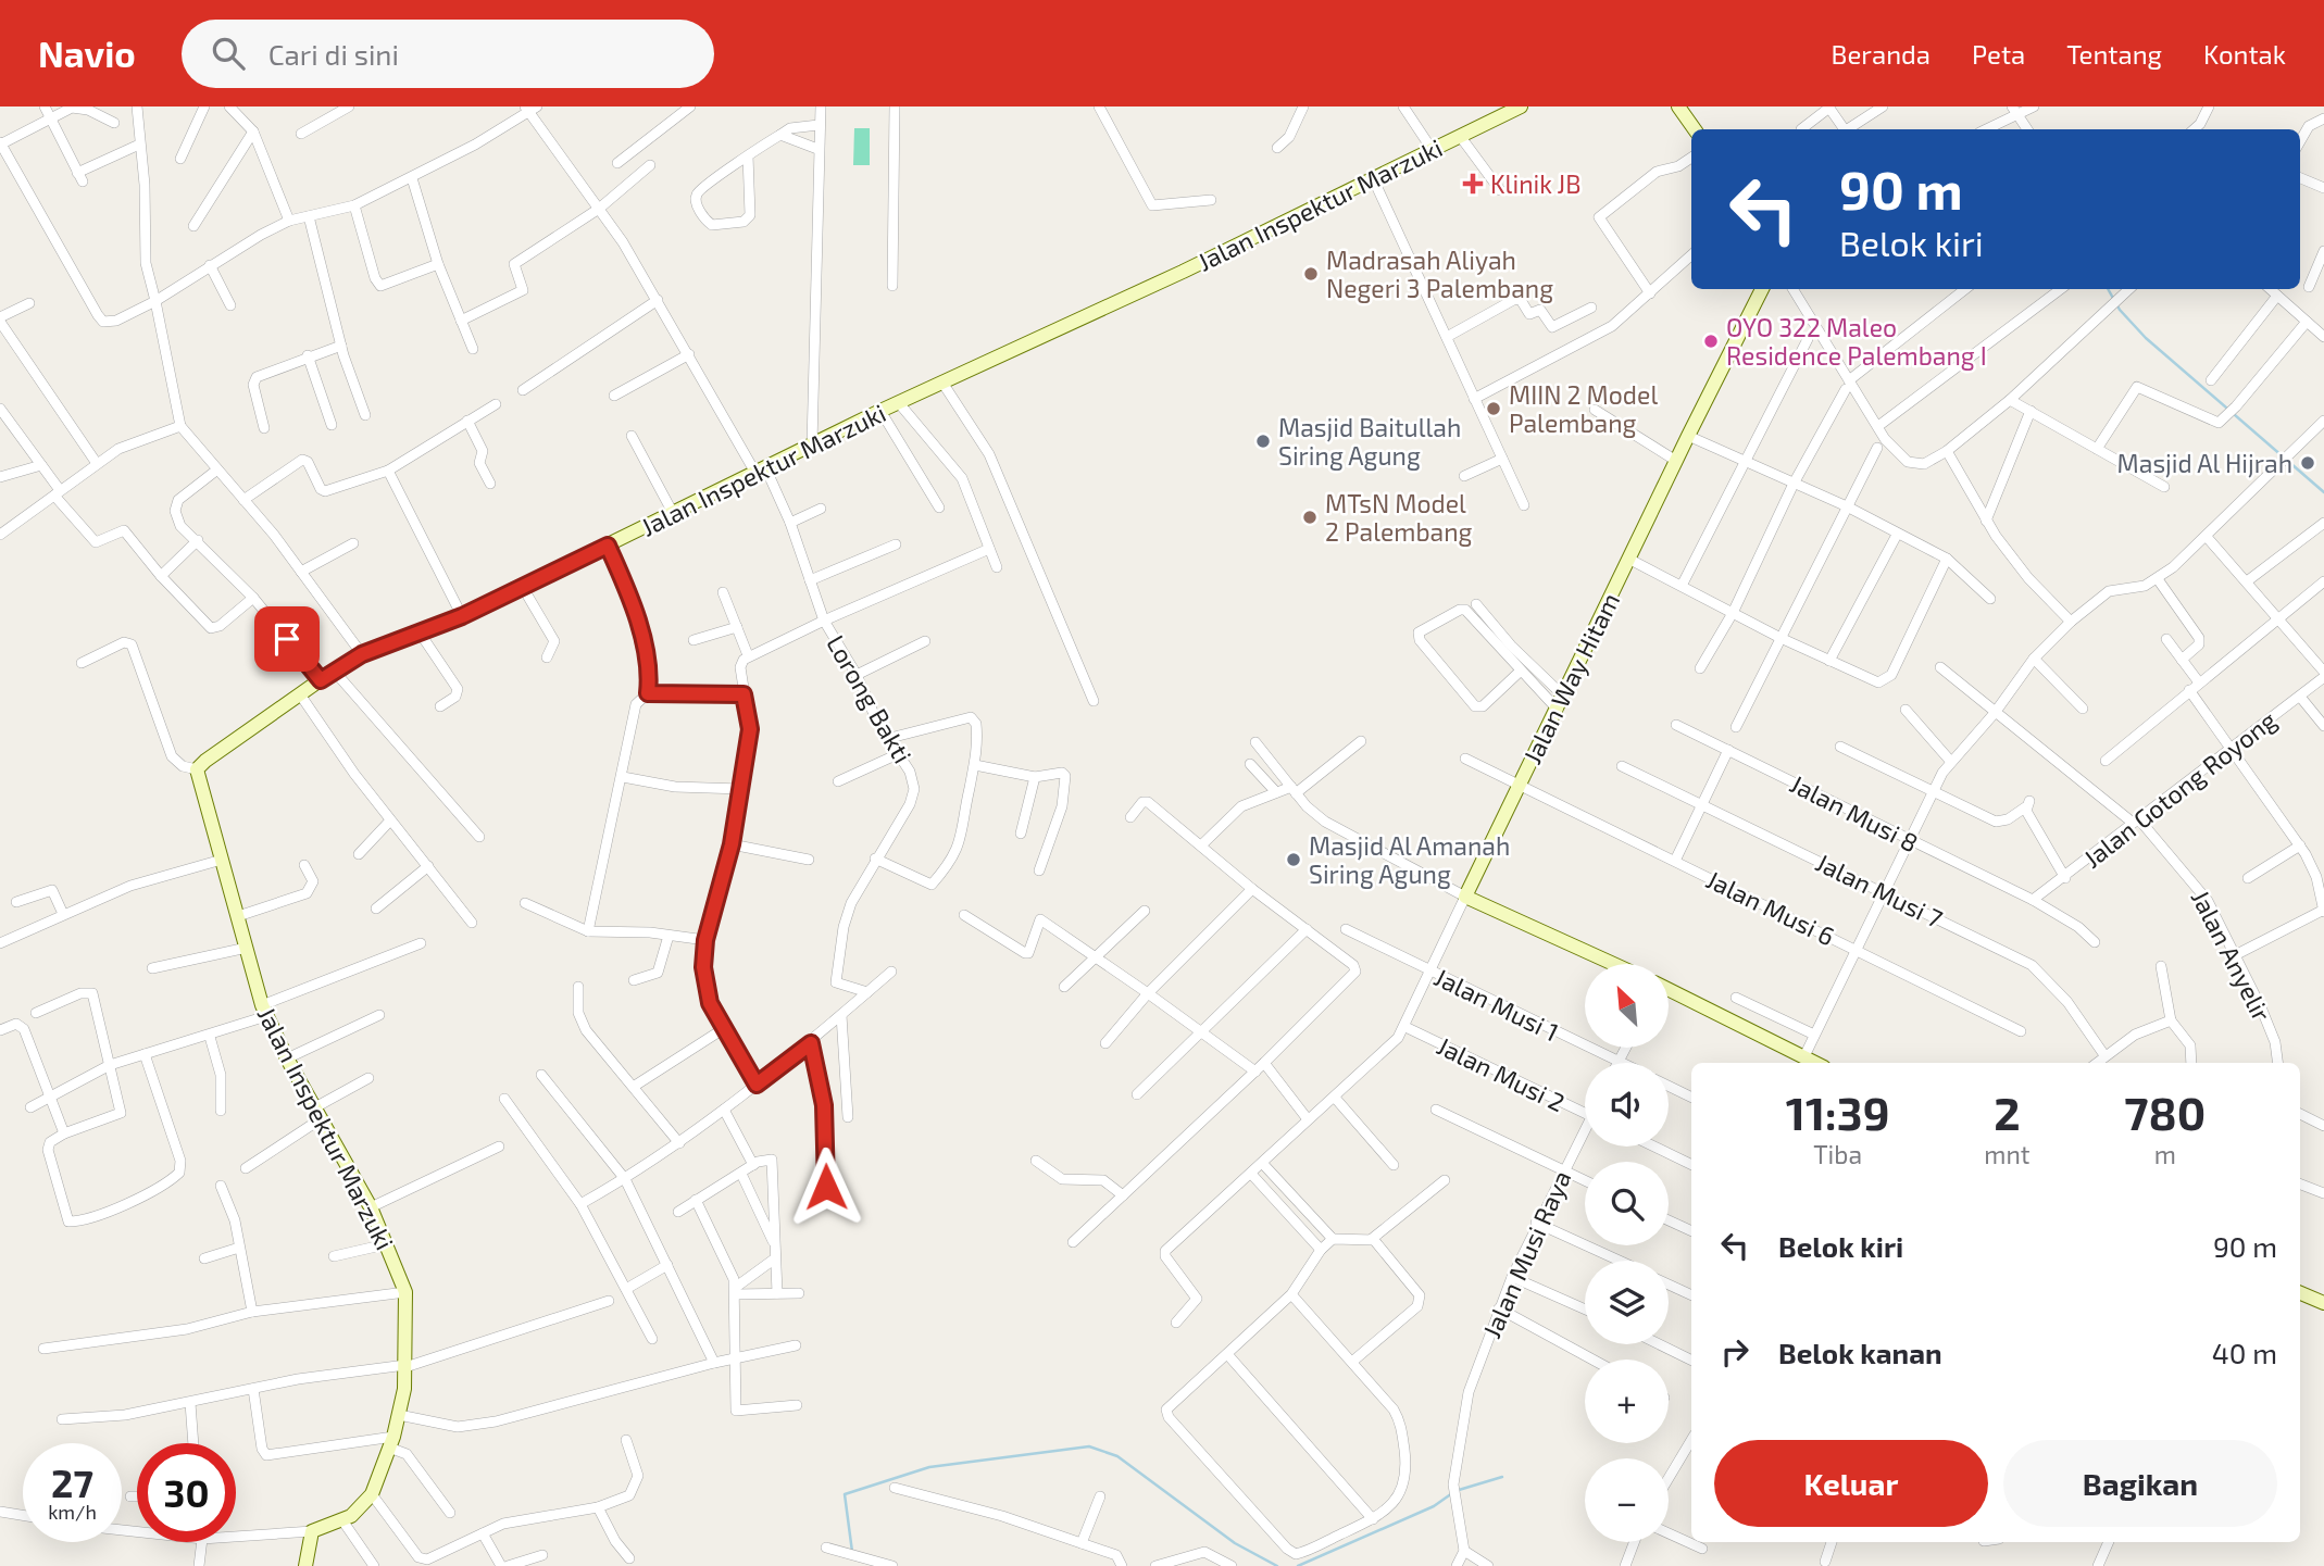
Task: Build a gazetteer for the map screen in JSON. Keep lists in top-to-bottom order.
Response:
{
  "streets": {
    "street": [
      "Jalan Inspektur Marzuki",
      "Jalan Way Hitam",
      "Lorong Bakti",
      "Jalan Gotong Royong",
      "Jalan Musi 8",
      "Jalan Musi 7",
      "Jalan Musi 6",
      "Jalan Anyelir",
      "Jalan Musi 1",
      "Jalan Musi 2",
      "Jalan Musi Raya"
    ]
  },
  "crossings": [
    ["Jalan Inspektur Marzuki", "Lorong Bakti"],
    ["Jalan Way Hitam", "Jalan Musi 6"],
    ["Jalan Gotong Royong", "Jalan Musi 8"],
    ["Jalan Gotong Royong", "Jalan Anyelir"]
  ],
  "places": {
    "health": ["Klinik JB"],
    "other": [
      "Madrasah Aliyah Negeri 3 Palembang",
      "OYO 322 Maleo Residence Palembang I",
      "MIIN 2 Model Palembang",
      "Masjid Baitullah Siring Agung",
      "Masjid Al Hijrah",
      "MTsN Model 2 Palembang",
      "Masjid Al Amanah Siring Agung"
    ]
  },
  "north": "top left",
  "page": {
    "header": "Navio",
    "search": "Cari di sini",
    "nav": [
      "Beranda",
      "Peta",
      "Tentang",
      "Kontak"
    ],
    "turn": ["90 m", "Belok kiri"],
    "map_buttons": ["+", "−"],
    "eta": [
      "11:39",
      "Tiba",
      "2",
      "mnt",
      "780",
      "m"
    ],
    "list": [
      {
        "name": "Belok kiri",
        "value": "90 m"
      },
      {
        "name": "Belok kanan",
        "value": "40 m"
      }
    ],
    "buttons": ["Keluar", "Bagikan"],
    "speed": "27 km/h",
    "limit": "30"
  }
}
